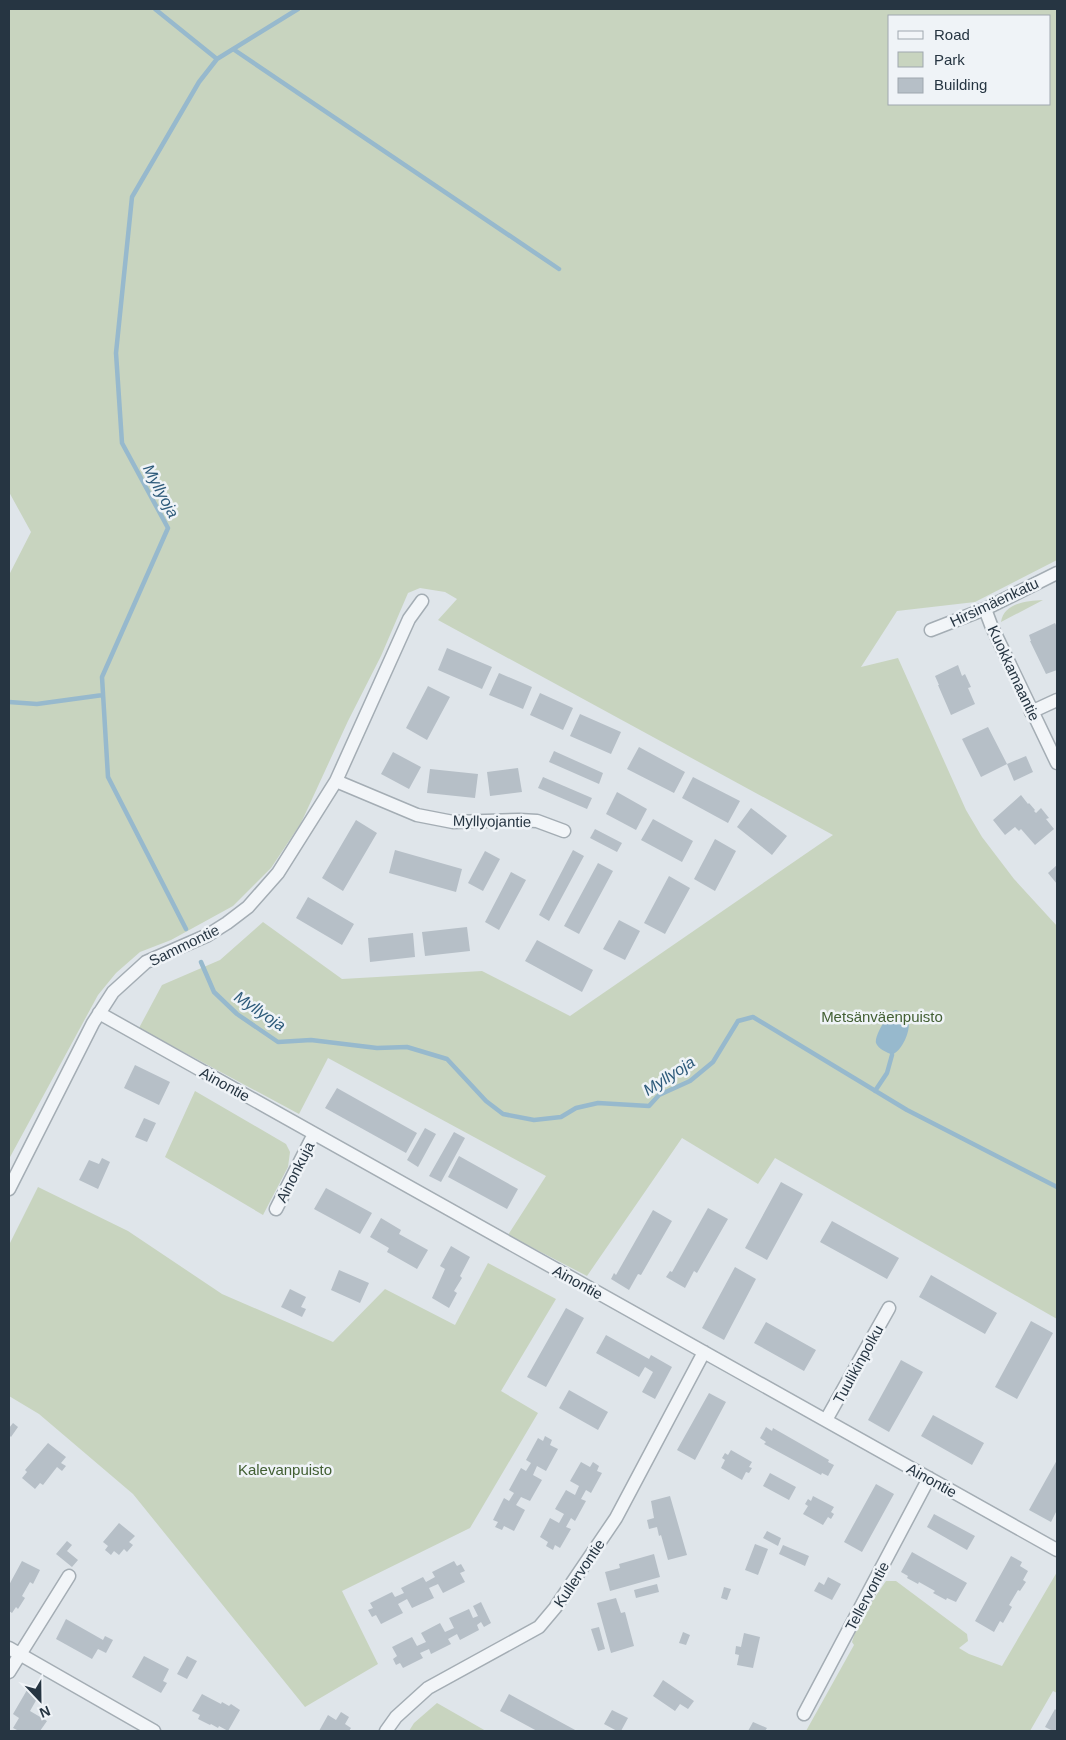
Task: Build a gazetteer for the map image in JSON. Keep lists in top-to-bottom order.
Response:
{
  "streets": {
    "street": [
      "Hirsimäenkatu",
      "Kuokkamaantie",
      "Myllyojantie",
      "Sammontie",
      "Ainontie",
      "Ainonkuja",
      "Tuulikinpolku",
      "Kullervontie",
      "Tellervontie"
    ]
  },
  "crossings": [
    ["Hirsimäenkatu", "Kuokkamaantie"],
    ["Myllyojantie", "Sammontie"],
    ["Sammontie", "Ainontie"],
    ["Ainontie", "Ainonkuja"],
    ["Ainontie", "Tuulikinpolku"],
    ["Ainontie", "Kullervontie"],
    ["Ainontie", "Tellervontie"]
  ],
  "water": ["Myllyoja"],
  "parks": ["Metsänväenpuisto", "Kalevanpuisto"],
  "legend": ["Road", "Park", "Building"],
  "north": "bottom"
}
